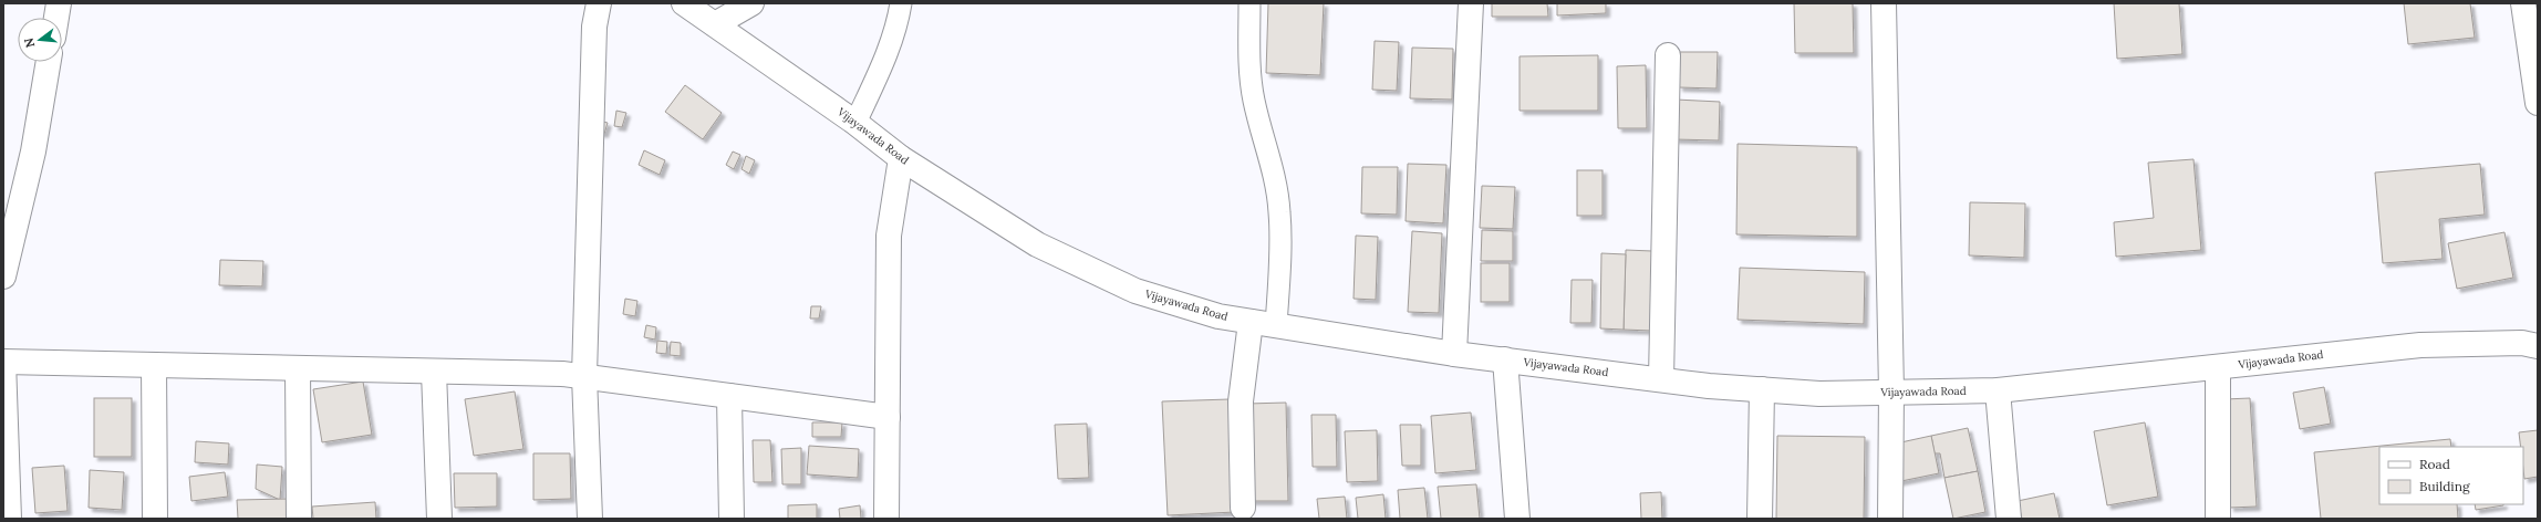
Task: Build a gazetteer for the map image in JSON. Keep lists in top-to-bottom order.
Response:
{
  "streets": {
    "street": ["Vijayawada Road"]
  },
  "legend": ["Road", "Building"],
  "north": "left"
}
